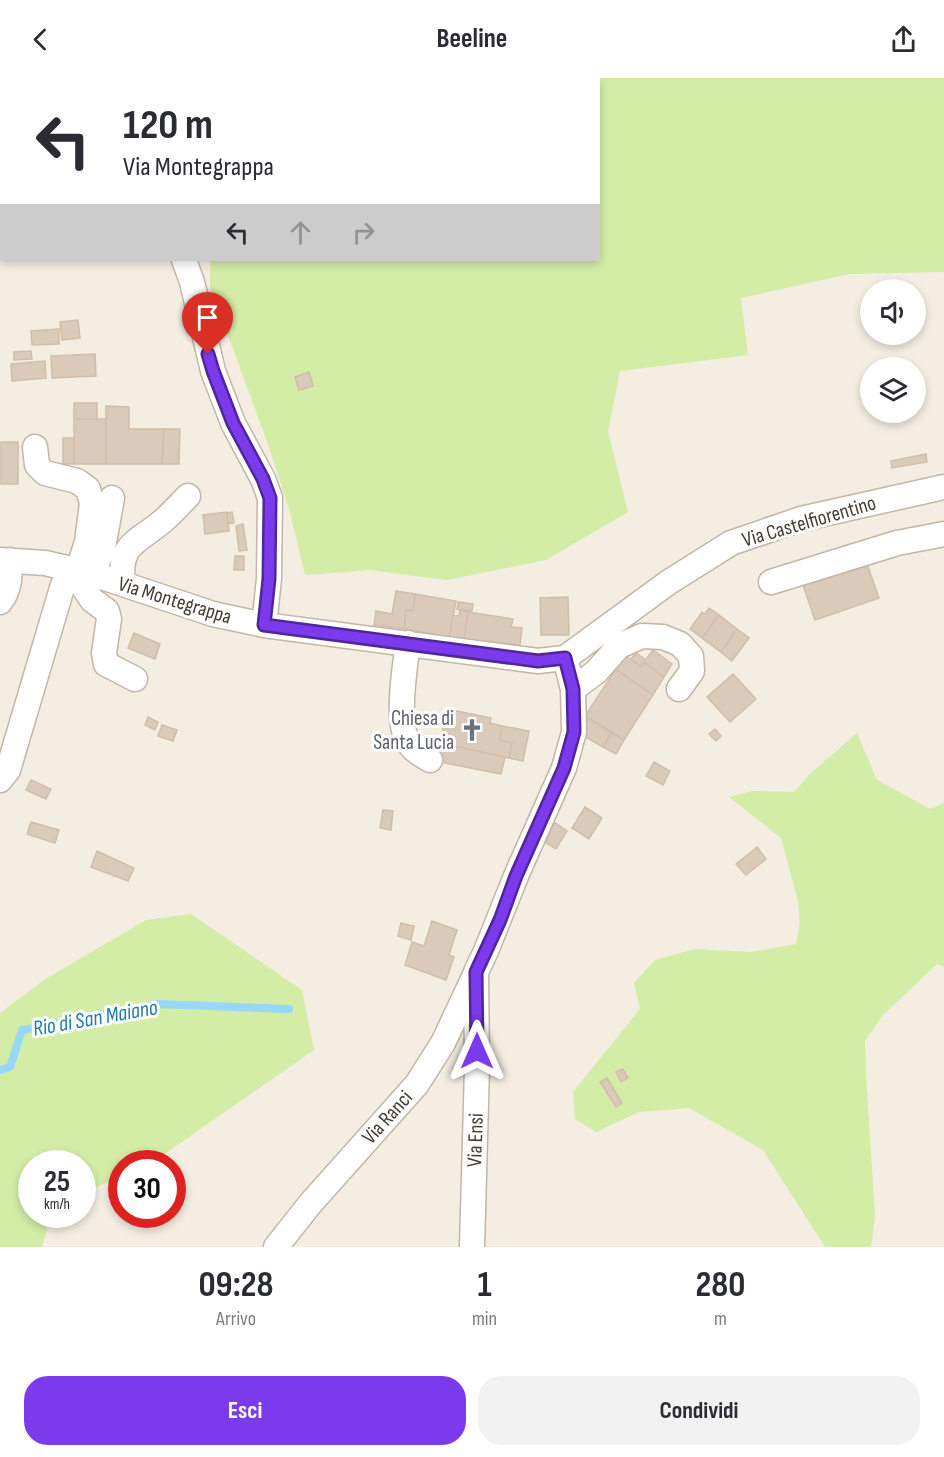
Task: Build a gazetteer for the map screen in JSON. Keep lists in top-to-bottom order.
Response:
{
  "streets": {
    "street": [
      "Via Castelfiorentino",
      "Via Montegrappa",
      "Via Ranci",
      "Via Ensi"
    ]
  },
  "crossings": [
    ["Via Castelfiorentino", "Via Montegrappa"],
    ["Via Castelfiorentino", "Via Ensi"],
    ["Via Montegrappa", "Via Ensi"],
    ["Via Ranci", "Via Ensi"]
  ],
  "water": ["Rio di San Maiano"],
  "places": {
    "church": ["Chiesa di Santa Lucia"]
  },
  "page": {
    "header": "Beeline",
    "turn": ["120 m", "Via Montegrappa"],
    "speed": "25 km/h",
    "limit": "30",
    "eta": [
      "09:28",
      "Arrivo",
      "1",
      "min",
      "280",
      "m"
    ],
    "buttons": ["Esci", "Condividi"]
  }
}
